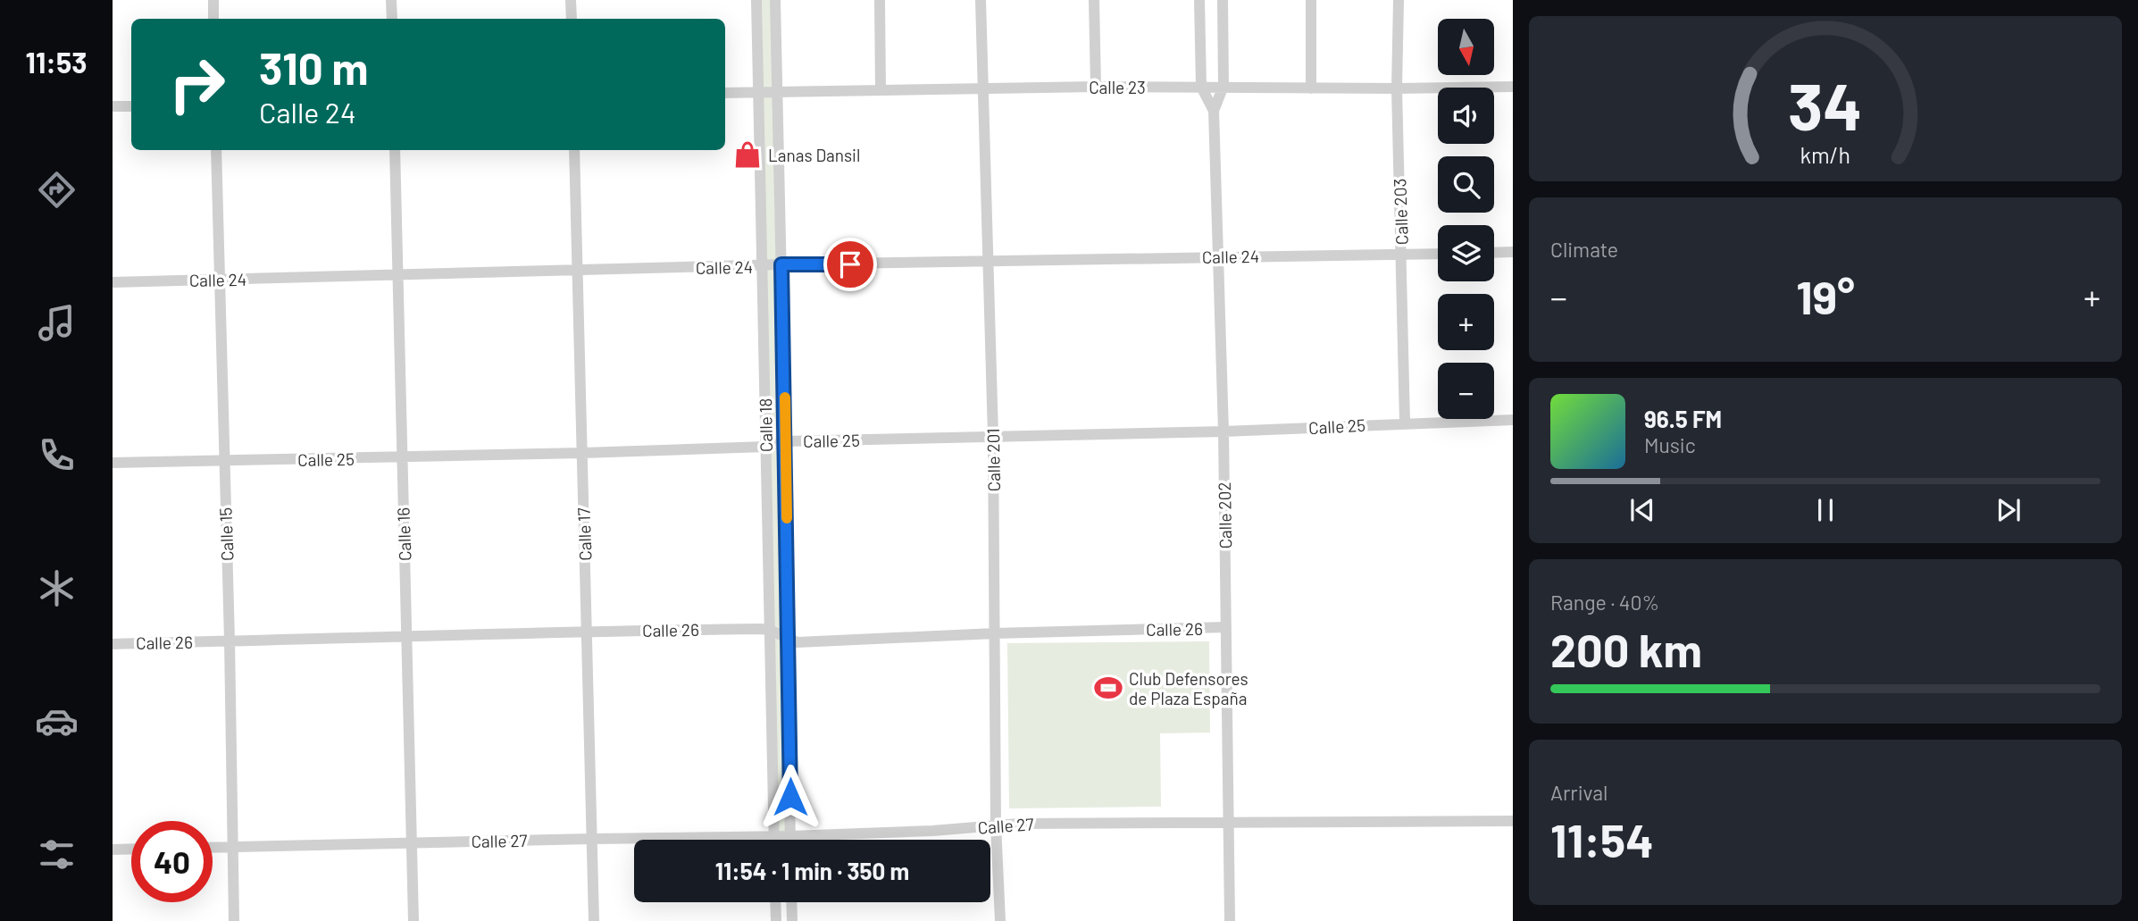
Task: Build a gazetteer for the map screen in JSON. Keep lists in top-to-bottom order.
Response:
{
  "streets": {
    "street": [
      "Calle 23",
      "Calle 203",
      "Calle 24",
      "Calle 18",
      "Calle 25",
      "Calle 201",
      "Calle 202",
      "Calle 15",
      "Calle 16",
      "Calle 17",
      "Calle 26",
      "Calle 27"
    ]
  },
  "crossings": [
    ["Calle 23", "Calle 203"],
    ["Calle 23", "Calle 18"],
    ["Calle 23", "Calle 201"],
    ["Calle 23", "Calle 202"],
    ["Calle 203", "Calle 24"],
    ["Calle 203", "Calle 25"],
    ["Calle 24", "Calle 18"],
    ["Calle 24", "Calle 201"],
    ["Calle 24", "Calle 202"],
    ["Calle 24", "Calle 15"],
    ["Calle 24", "Calle 16"],
    ["Calle 24", "Calle 17"],
    ["Calle 18", "Calle 25"],
    ["Calle 18", "Calle 26"],
    ["Calle 18", "Calle 27"],
    ["Calle 25", "Calle 201"],
    ["Calle 25", "Calle 202"],
    ["Calle 25", "Calle 15"],
    ["Calle 25", "Calle 16"],
    ["Calle 25", "Calle 17"],
    ["Calle 201", "Calle 26"],
    ["Calle 201", "Calle 27"],
    ["Calle 202", "Calle 26"],
    ["Calle 202", "Calle 27"],
    ["Calle 15", "Calle 26"],
    ["Calle 15", "Calle 27"],
    ["Calle 16", "Calle 26"],
    ["Calle 16", "Calle 27"],
    ["Calle 17", "Calle 26"],
    ["Calle 17", "Calle 27"]
  ],
  "places": {
    "shop": ["Lanas Dansil"],
    "sports": ["Club Defensores de Plaza España"]
  },
  "north": "bottom",
  "page": {
    "tabs": "11:53",
    "map_buttons": ["+", "−"],
    "turn": ["310 m", "Calle 24"],
    "tile": [
      "Climate",
      ["Range · 40%", "200 km"],
      ["Arrival", "11:54"]
    ],
    "heat": ["−", "19°", "+"],
    "song": ["96.5 FM", "Music"],
    "limit": "40",
    "trip": "11:54 · 1 min · 350 m",
    "gauge": ["34", "km/h"]
  }
}
